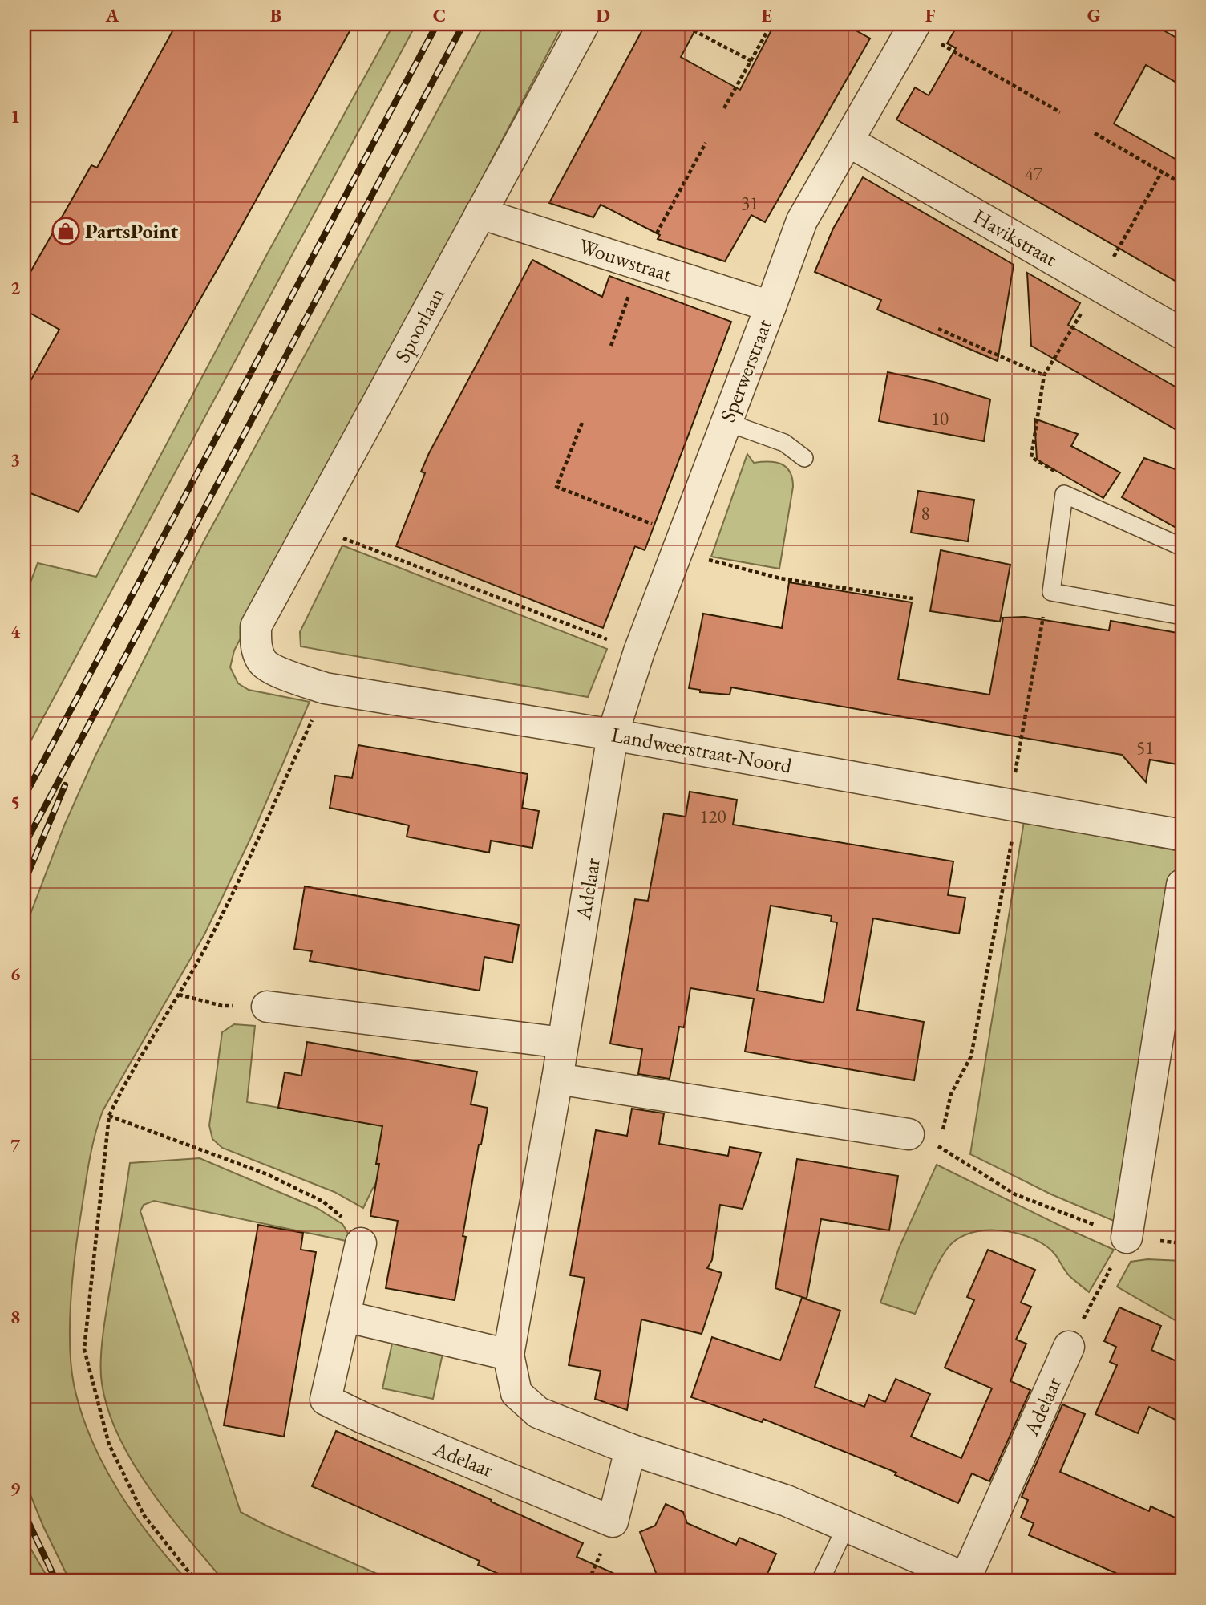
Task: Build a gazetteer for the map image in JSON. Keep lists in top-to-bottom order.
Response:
{
  "streets": {
    "street": [
      "Havikstraat",
      "Wouwstraat",
      "Spoorlaan",
      "Sperwerstraat",
      "Landweerstraat-Noord",
      "Adelaar"
    ]
  },
  "crossings": [
    ["Havikstraat", "Sperwerstraat"],
    ["Wouwstraat", "Spoorlaan"],
    ["Wouwstraat", "Sperwerstraat"],
    ["Spoorlaan", "Landweerstraat-Noord"],
    ["Sperwerstraat", "Landweerstraat-Noord"],
    ["Sperwerstraat", "Adelaar"],
    ["Landweerstraat-Noord", "Adelaar"]
  ],
  "places": {
    "shop": ["PartsPoint"]
  },
  "house_numbers": [
    "47",
    "31",
    "10",
    "8",
    "51",
    "120"
  ],
  "grid": {
    "columns": [
      "A",
      "B",
      "C",
      "D",
      "E",
      "F",
      "G"
    ],
    "rows": [
      "1",
      "2",
      "3",
      "4",
      "5",
      "6",
      "7",
      "8",
      "9"
    ]
  }
}
